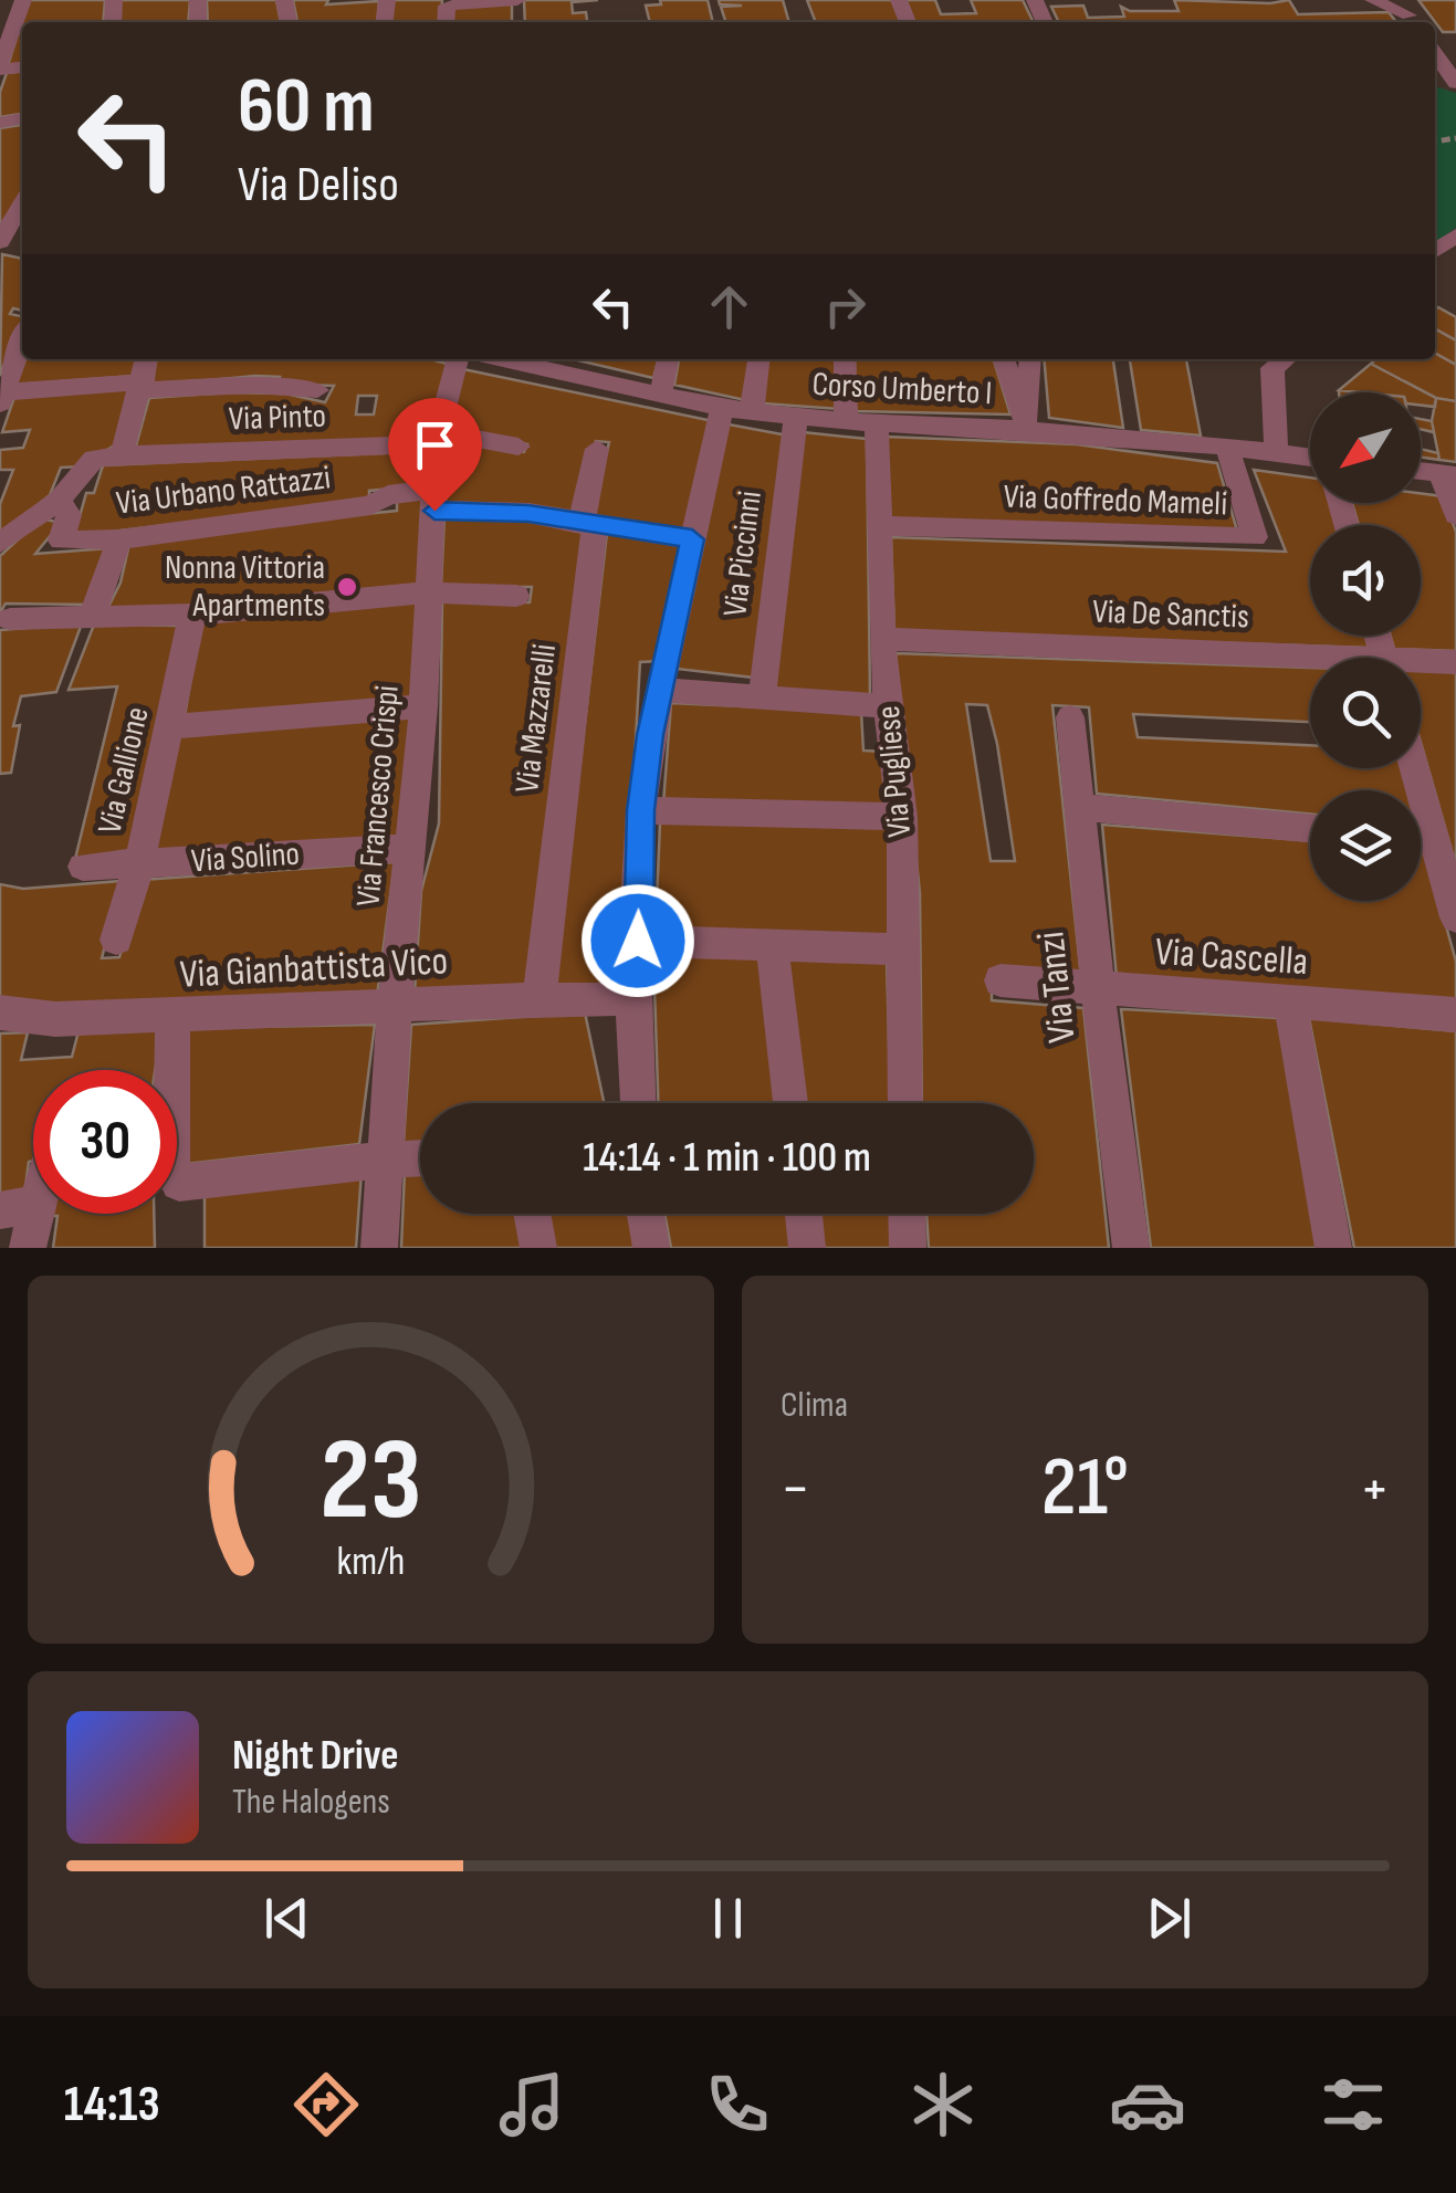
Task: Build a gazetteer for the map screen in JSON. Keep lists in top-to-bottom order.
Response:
{
  "streets": {
    "street": [
      "Corso Umberto I",
      "Via Pinto",
      "Via Urbano Rattazzi",
      "Via Goffredo Mameli",
      "Via Piccinni",
      "Via De Sanctis",
      "Via Mazzarelli",
      "Via Gallione",
      "Via Pugliese",
      "Via Francesco Crispi",
      "Via Solino",
      "Via Cascella",
      "Via Gianbattista Vico",
      "Via Tanzi"
    ]
  },
  "crossings": [
    ["Corso Umberto I", "Via Goffredo Mameli"],
    ["Corso Umberto I", "Via Piccinni"],
    ["Corso Umberto I", "Via Pugliese"],
    ["Via Pinto", "Via Francesco Crispi"],
    ["Via Urbano Rattazzi", "Via Mazzarelli"],
    ["Via Urbano Rattazzi", "Via Francesco Crispi"],
    ["Via Goffredo Mameli", "Via Pugliese"],
    ["Via De Sanctis", "Via Pugliese"],
    ["Via Mazzarelli", "Via Gianbattista Vico"],
    ["Via Gallione", "Via Solino"],
    ["Via Francesco Crispi", "Via Solino"],
    ["Via Francesco Crispi", "Via Gianbattista Vico"],
    ["Via Cascella", "Via Tanzi"]
  ],
  "places": ["Nonna Vittoria Apartments"],
  "north": "bottom left",
  "page": {
    "turn": ["60 m", "Via Deliso"],
    "limit": "30",
    "trip": "14:14 · 1 min · 100 m",
    "tile": "Clima",
    "heat": ["−", "21°", "+"],
    "song": ["Night Drive", "The Halogens"],
    "tabs": "14:13",
    "gauge": ["23", "km/h"]
  }
}
